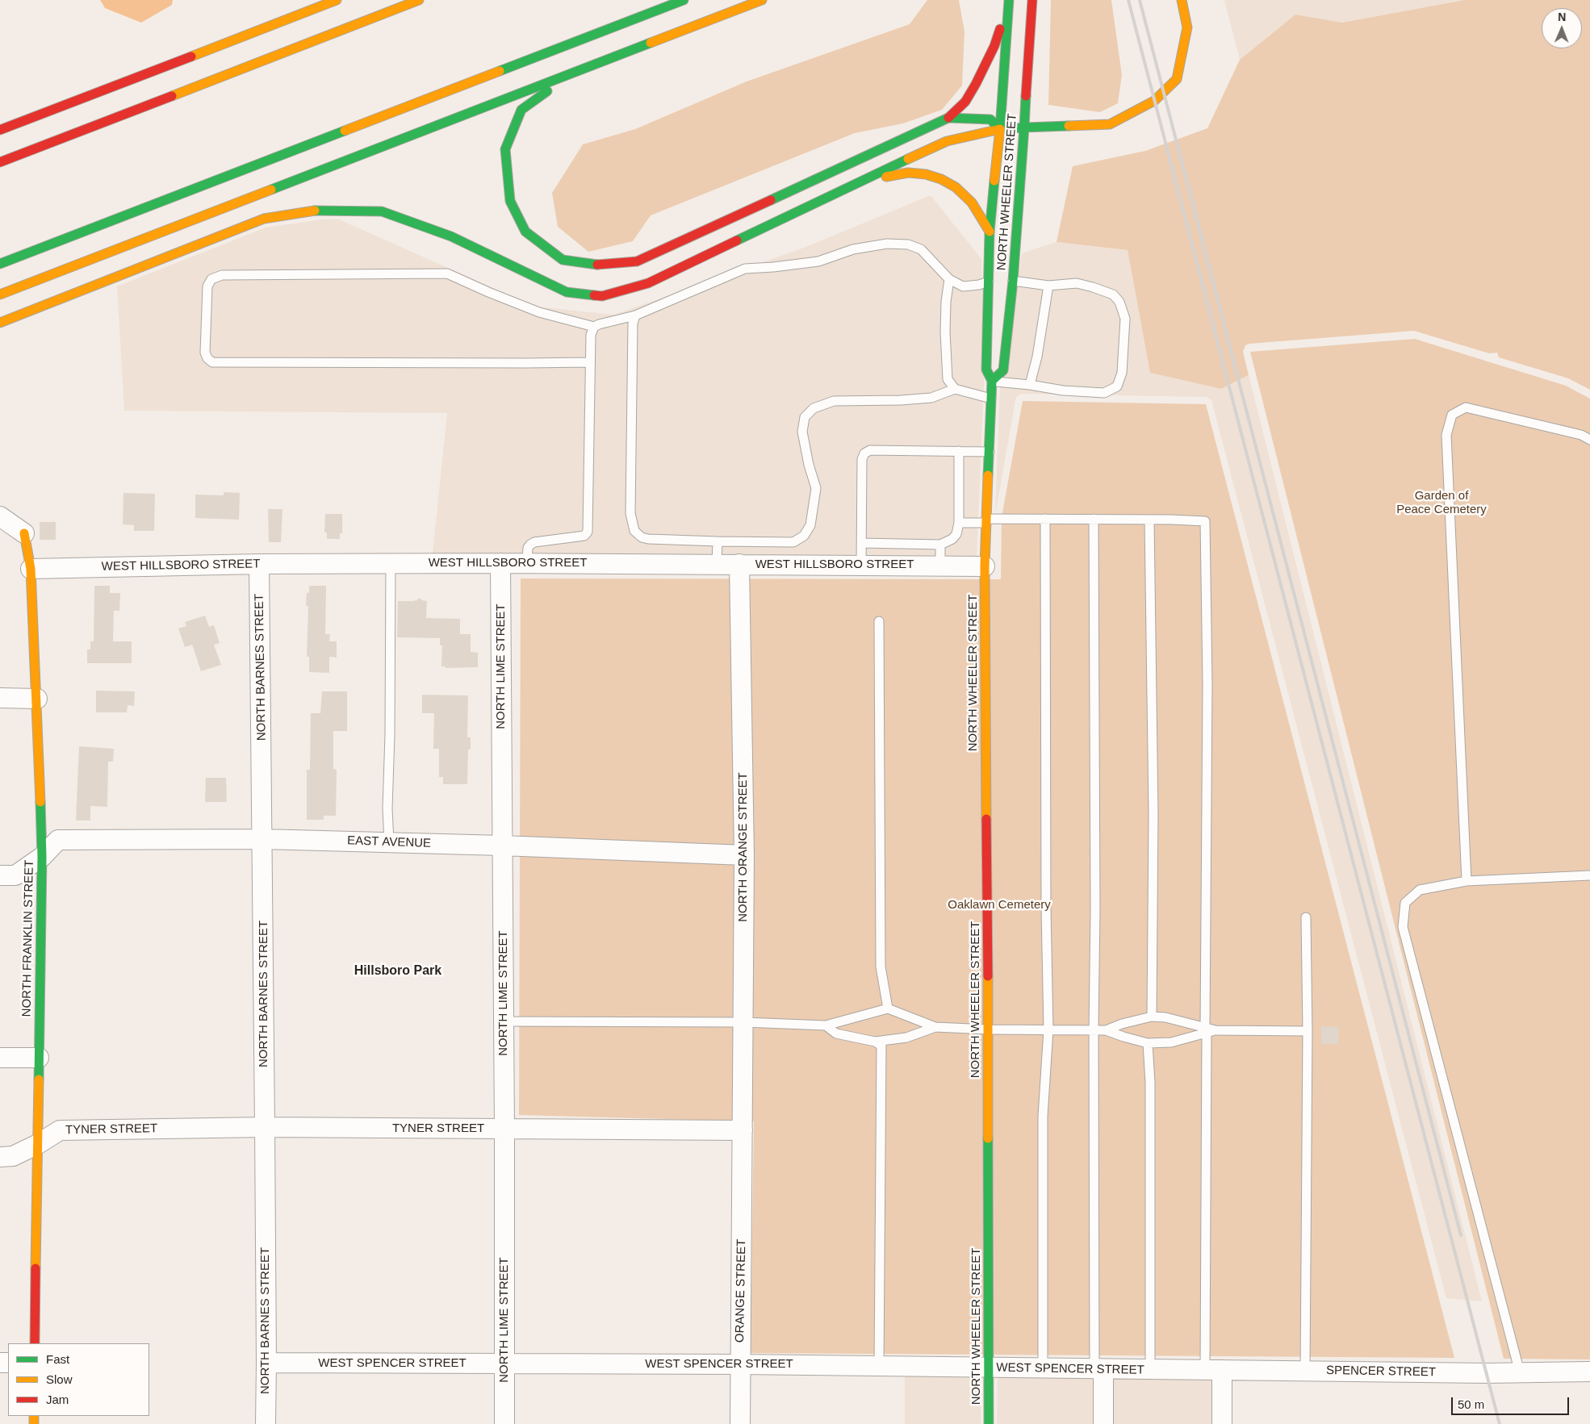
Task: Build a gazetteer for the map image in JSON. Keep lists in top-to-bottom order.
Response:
{
  "streets": {
    "main road": ["NORTH WHEELER STREET", "NORTH FRANKLIN STREET"],
    "street": [
      "WEST HILLSBORO STREET",
      "NORTH LIME STREET",
      "NORTH BARNES STREET",
      "EAST AVENUE",
      "NORTH ORANGE STREET",
      "TYNER STREET",
      "ORANGE STREET",
      "WEST SPENCER STREET",
      "SPENCER STREET"
    ]
  },
  "crossings": [
    ["NORTH WHEELER STREET", "WEST HILLSBORO STREET"],
    ["NORTH WHEELER STREET", "WEST SPENCER STREET"],
    ["WEST HILLSBORO STREET", "NORTH LIME STREET"],
    ["WEST HILLSBORO STREET", "NORTH BARNES STREET"],
    ["WEST HILLSBORO STREET", "NORTH ORANGE STREET"],
    ["WEST HILLSBORO STREET", "NORTH FRANKLIN STREET"],
    ["NORTH LIME STREET", "EAST AVENUE"],
    ["NORTH LIME STREET", "TYNER STREET"],
    ["NORTH LIME STREET", "WEST SPENCER STREET"],
    ["NORTH BARNES STREET", "EAST AVENUE"],
    ["NORTH BARNES STREET", "TYNER STREET"],
    ["NORTH BARNES STREET", "WEST SPENCER STREET"],
    ["EAST AVENUE", "NORTH ORANGE STREET"],
    ["EAST AVENUE", "NORTH FRANKLIN STREET"],
    ["NORTH ORANGE STREET", "TYNER STREET"],
    ["NORTH ORANGE STREET", "ORANGE STREET"],
    ["NORTH FRANKLIN STREET", "TYNER STREET"],
    ["TYNER STREET", "ORANGE STREET"],
    ["ORANGE STREET", "WEST SPENCER STREET"],
    ["WEST SPENCER STREET", "SPENCER STREET"]
  ],
  "districts": ["Hillsboro Park"],
  "parks": ["Garden of Peace Cemetery", "Oaklawn Cemetery"],
  "legend": ["Fast", "Slow", "Jam"],
  "scale_bar": "50 m",
  "north": "top"
}
